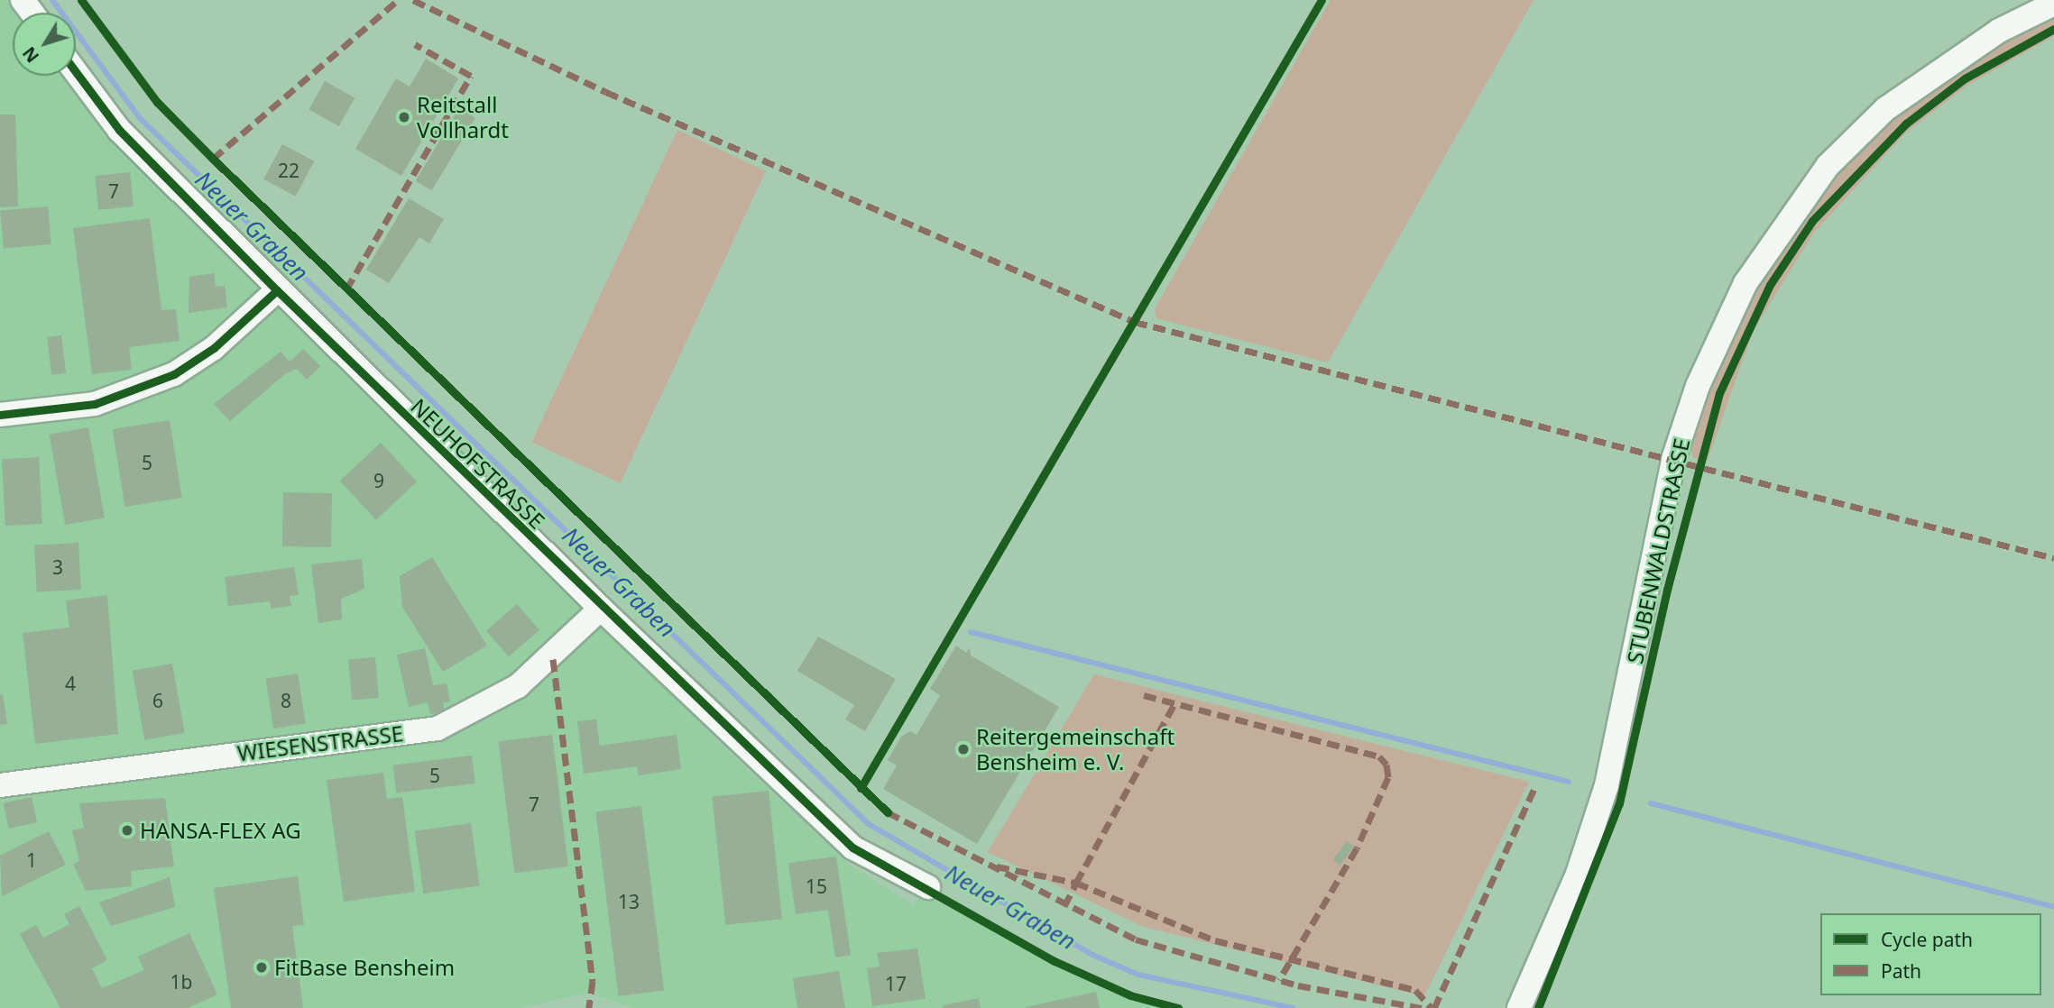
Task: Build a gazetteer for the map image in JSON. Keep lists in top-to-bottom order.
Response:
{
  "streets": {
    "street": ["NEUHOFSTRASSE", "STUBENWALDSTRASSE", "WIESENSTRASSE"]
  },
  "crossings": [
    ["NEUHOFSTRASSE", "WIESENSTRASSE"]
  ],
  "water": ["Neuer Graben"],
  "places": [
    "Reitstall Vollhardt",
    "Reitergemeinschaft Bensheim e. V.",
    "HANSA-FLEX AG",
    "FitBase Bensheim"
  ],
  "house_numbers": [
    "22",
    "7",
    "5",
    "9",
    "3",
    "4",
    "6",
    "8",
    "5",
    "7",
    "1",
    "15",
    "13",
    "1b",
    "17"
  ],
  "legend": ["Cycle path", "Path"],
  "north": "bottom left"
}
